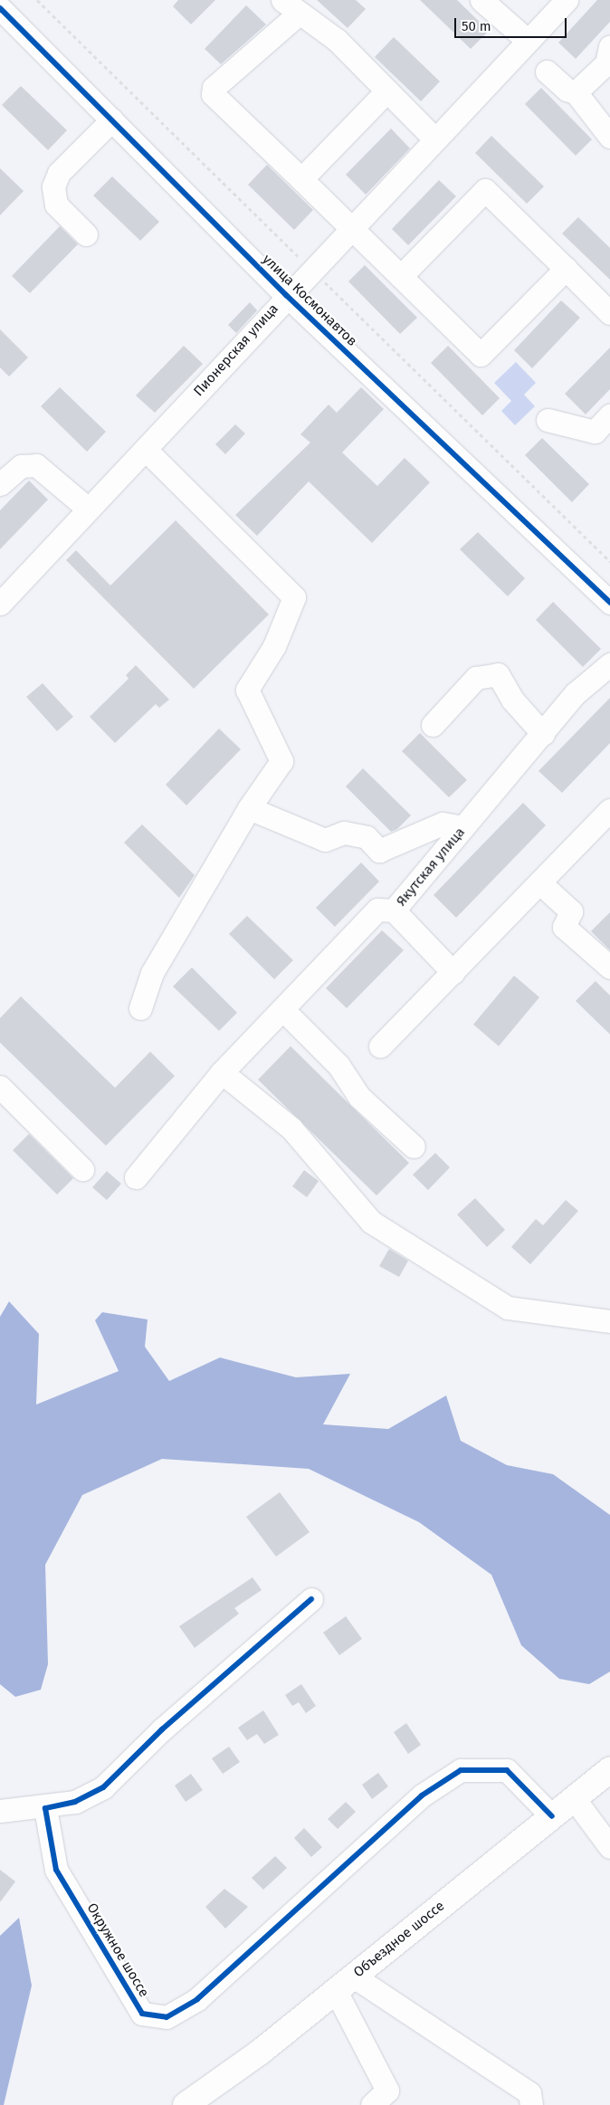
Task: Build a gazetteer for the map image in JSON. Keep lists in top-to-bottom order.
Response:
{
  "streets": {
    "main road": ["Объездное шоссе"],
    "street": [
      "улица Космонавтов",
      "Пионерская улица",
      "Якутская улица",
      "Окружное шоссе"
    ]
  },
  "crossings": [
    ["улица Космонавтов", "Пионерская улица"],
    ["Объездное шоссе", "Окружное шоссе"]
  ],
  "scale_bar": "50 m"
}
